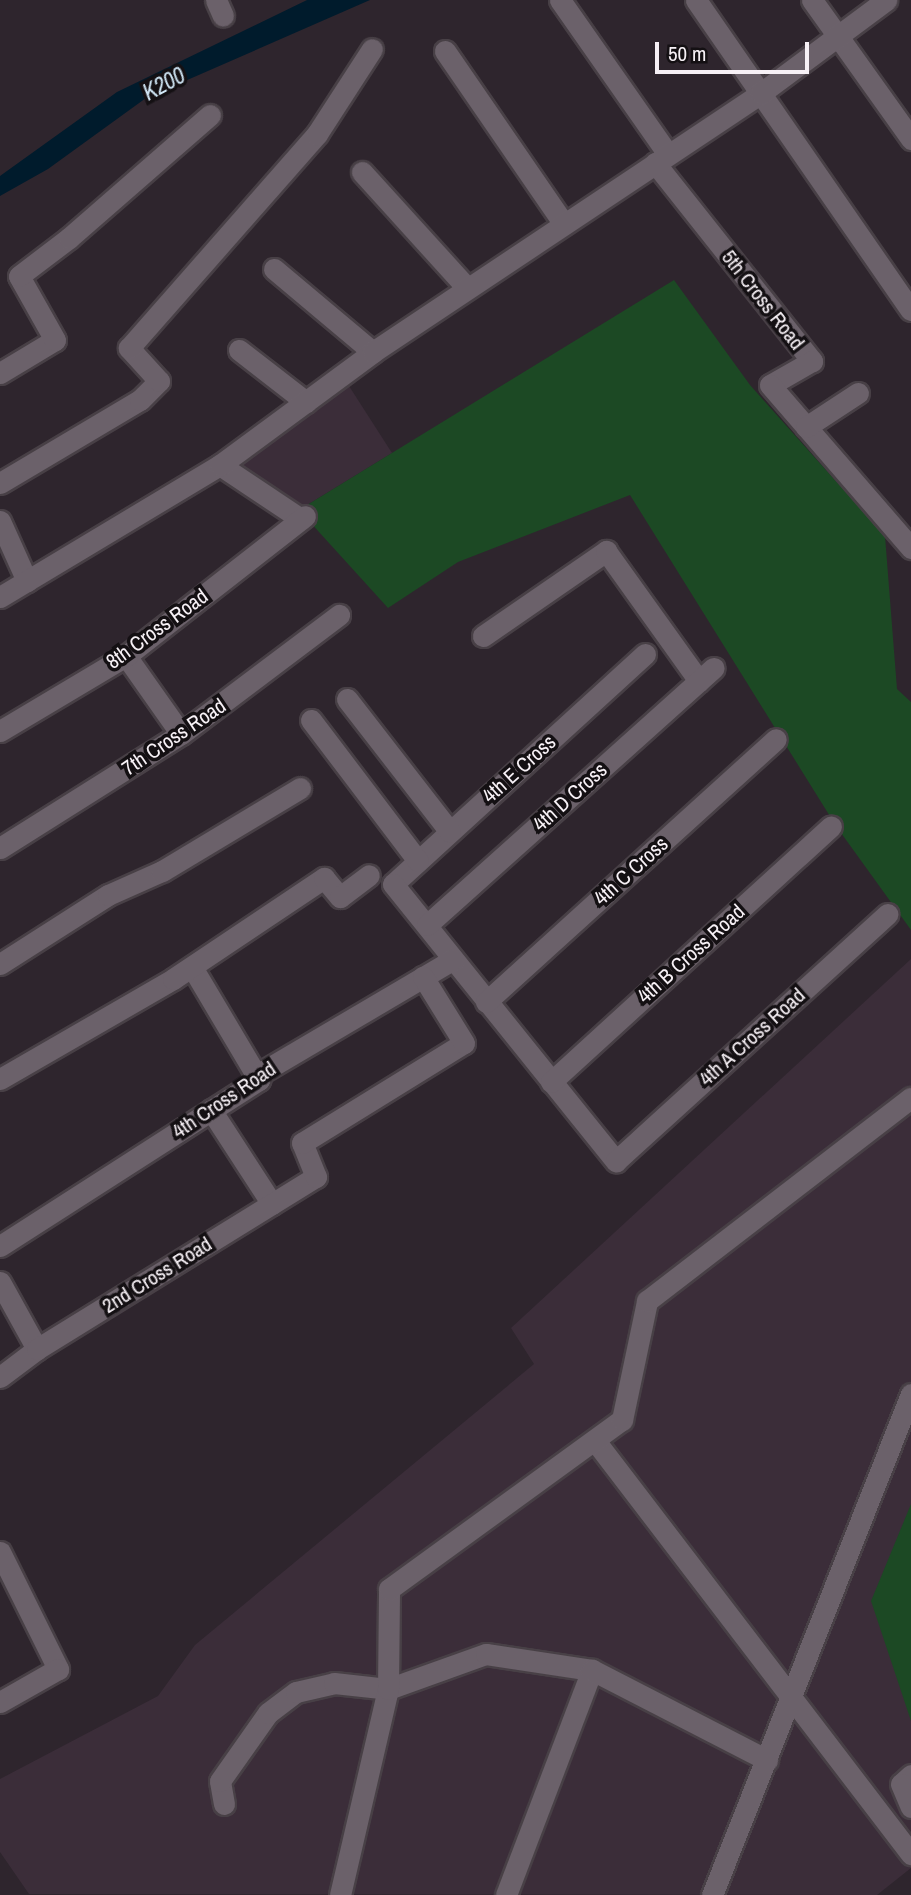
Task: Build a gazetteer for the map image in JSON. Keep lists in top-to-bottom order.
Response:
{
  "streets": {
    "street": [
      "5th Cross Road",
      "8th Cross Road",
      "7th Cross Road",
      "4th E Cross",
      "4th D Cross",
      "4th C Cross",
      "4th B Cross Road",
      "4th A Cross Road",
      "4th Cross Road",
      "2nd Cross Road"
    ]
  },
  "crossings": [
    ["4th E Cross", "4th D Cross"],
    ["4th B Cross Road", "4th A Cross Road"],
    ["4th Cross Road", "2nd Cross Road"]
  ],
  "water": ["K200"],
  "scale_bar": "50 m"
}
